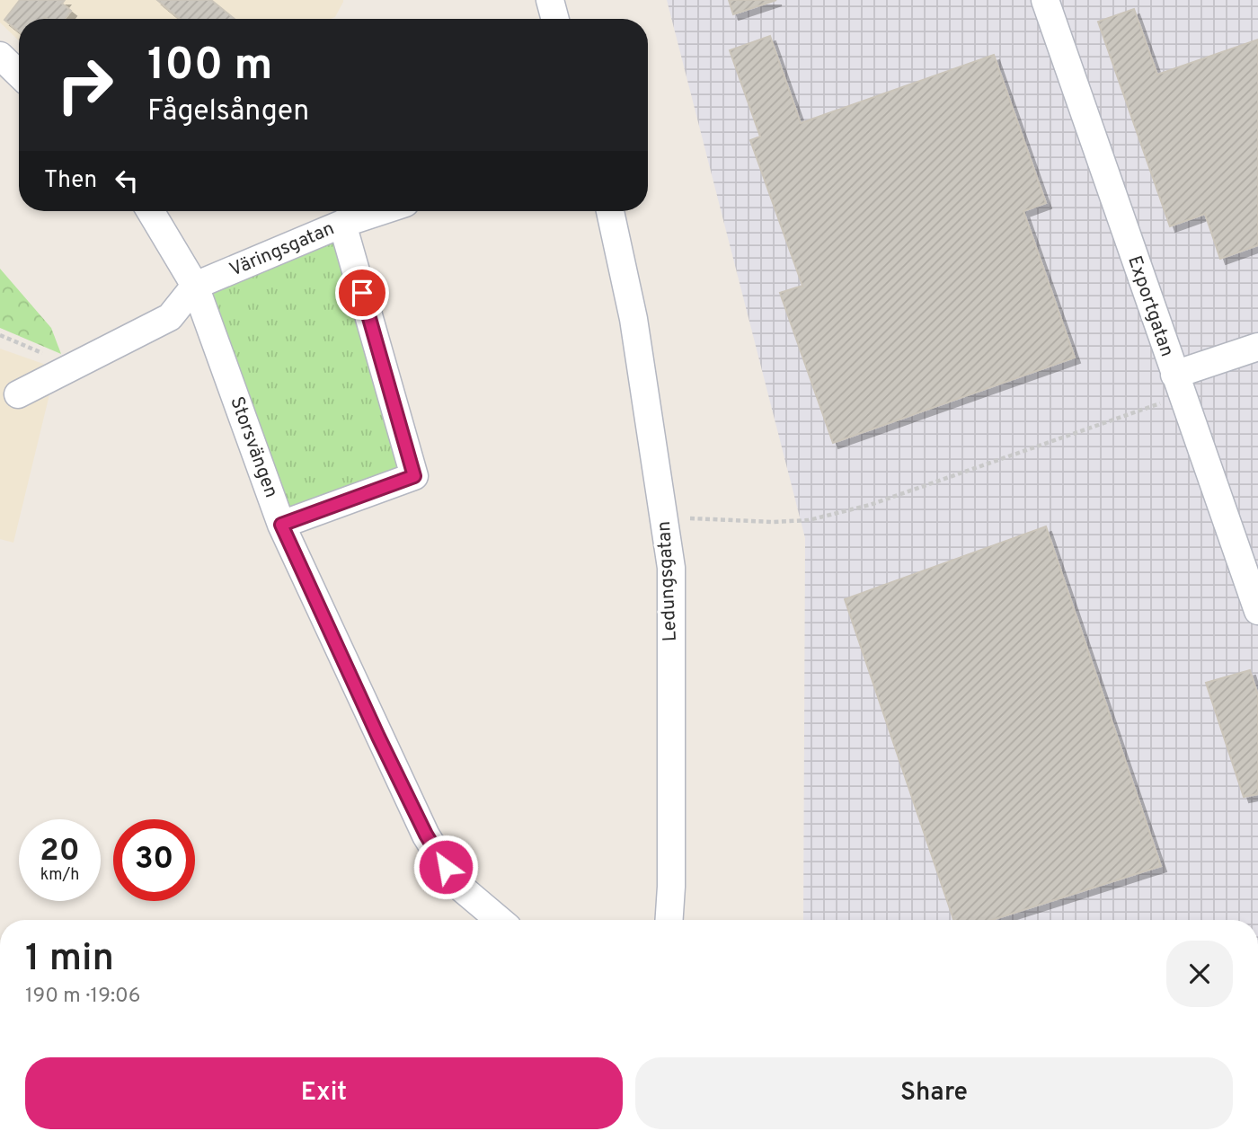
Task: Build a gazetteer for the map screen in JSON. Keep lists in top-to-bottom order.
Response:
{
  "streets": {
    "street": [
      "Väringsgatan",
      "Exportgatan",
      "Storsvängen",
      "Ledungsgatan"
    ]
  },
  "crossings": [
    ["Väringsgatan", "Storsvängen"]
  ],
  "page": {
    "turn": ["100 m", "Fågelsången"],
    "then": "Then",
    "speed": "20 km/h",
    "limit": "30",
    "heading": ["1 min", "190 m · 19:06"],
    "buttons": ["Exit", "Share"]
  }
}
